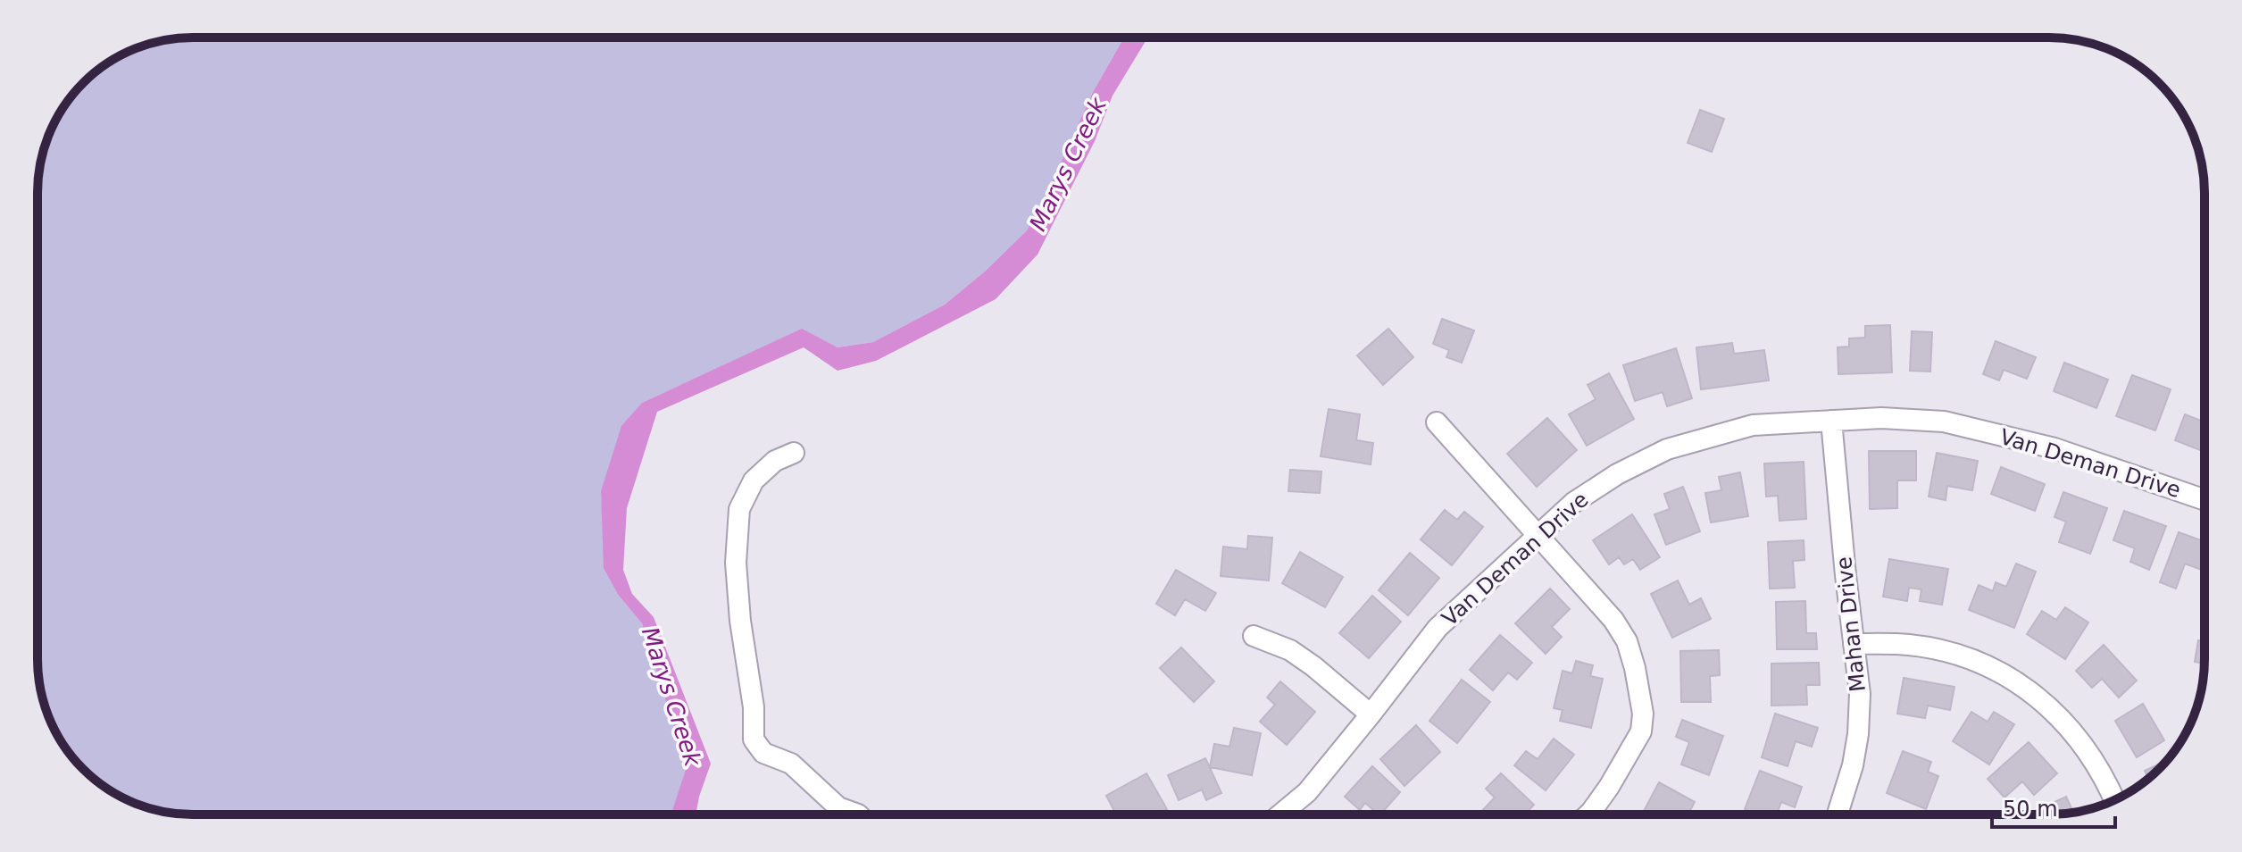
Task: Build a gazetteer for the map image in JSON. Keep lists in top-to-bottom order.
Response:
{
  "streets": {
    "street": ["Van Deman Drive", "Mahan Drive"]
  },
  "crossings": [
    ["Van Deman Drive", "Mahan Drive"]
  ],
  "water": ["Marys Creek"],
  "scale_bar": "50 m"
}
